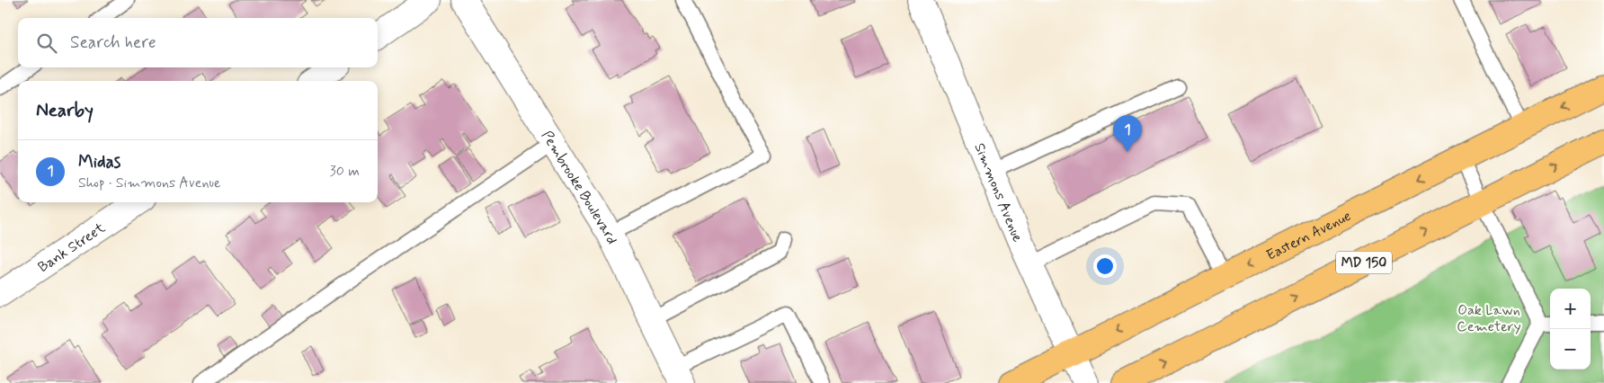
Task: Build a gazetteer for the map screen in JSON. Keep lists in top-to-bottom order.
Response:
{
  "streets": {
    "main road": ["Eastern Avenue", "MD 150"],
    "street": ["Pembrooke Boulevard", "Simmons Avenue", "Bank Street"]
  },
  "crossings": [
    ["Simmons Avenue", "Eastern Avenue"]
  ],
  "parks": ["Oak Lawn Cemetery"],
  "page": {
    "search": "Search here",
    "heading": "Nearby",
    "pins": "1",
    "list": [
      {
        "mark": "1",
        "name": "Midas",
        "note": "Shop · Simmons Avenue",
        "value": "30 m"
      }
    ],
    "map_buttons": ["+", "−"]
  }
}
